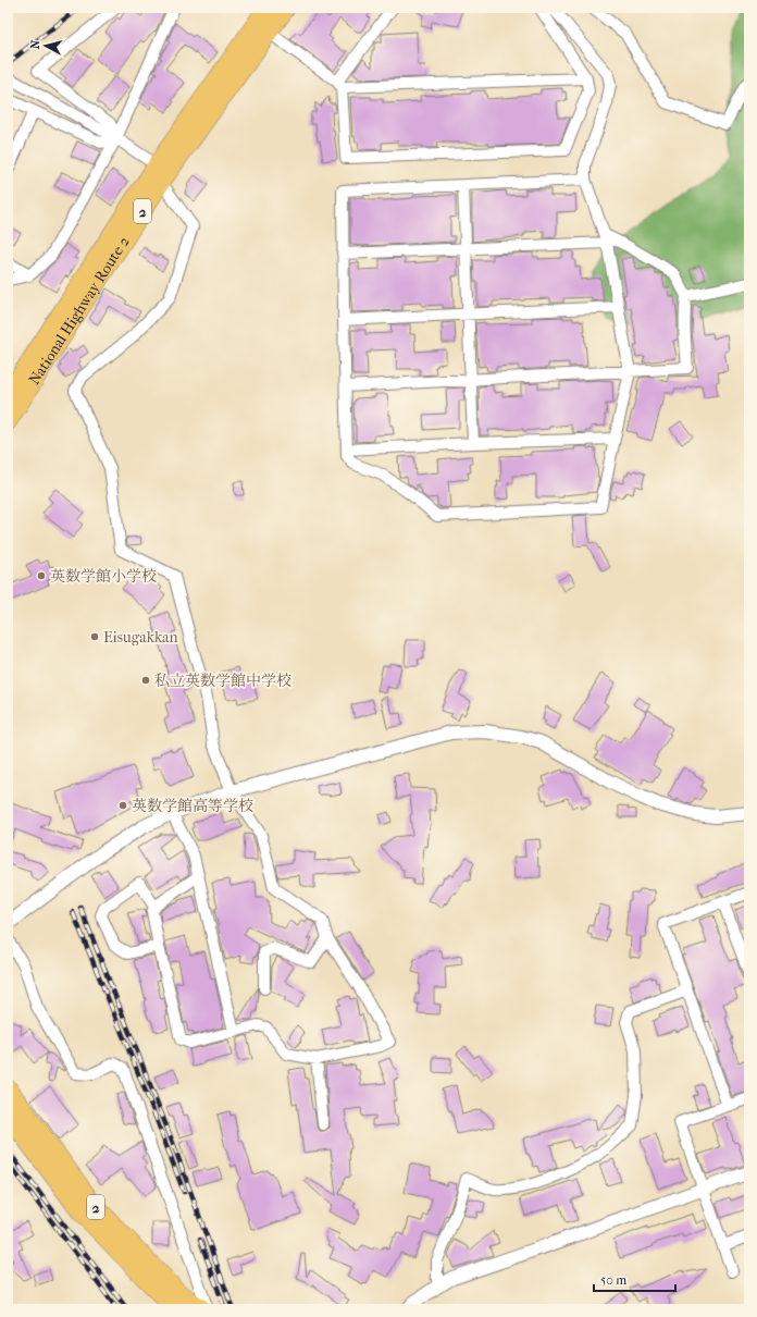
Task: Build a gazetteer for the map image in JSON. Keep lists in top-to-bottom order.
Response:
{
  "streets": {
    "highway": ["2", "National Highway Route 2"]
  },
  "places": [
    "英数学館小学校",
    "Eisugakkan",
    "私立英数学館中学校",
    "英数学館高等学校"
  ],
  "scale_bar": "50 m",
  "north": "left"
}
